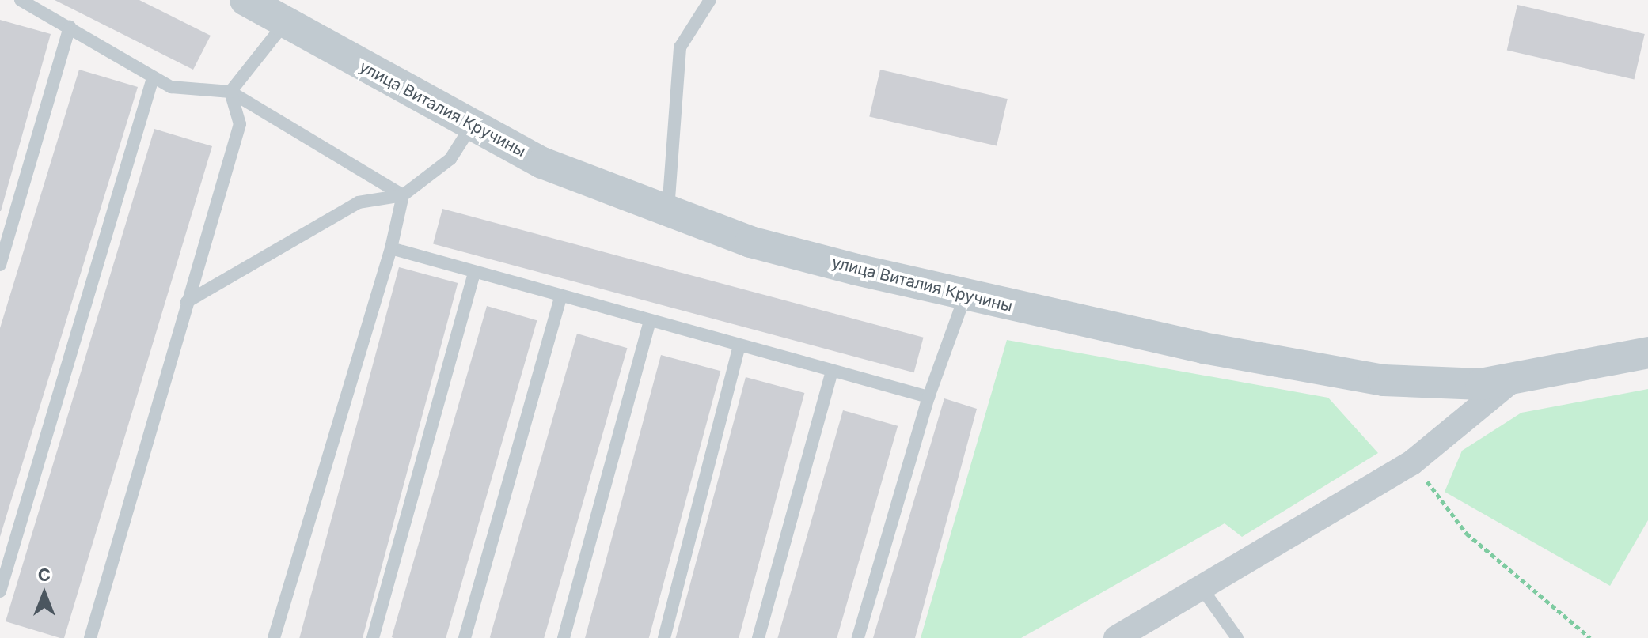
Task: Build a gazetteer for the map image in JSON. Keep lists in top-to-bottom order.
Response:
{
  "streets": {
    "street": ["улица Виталия Кручины"]
  },
  "north": "top"
}
